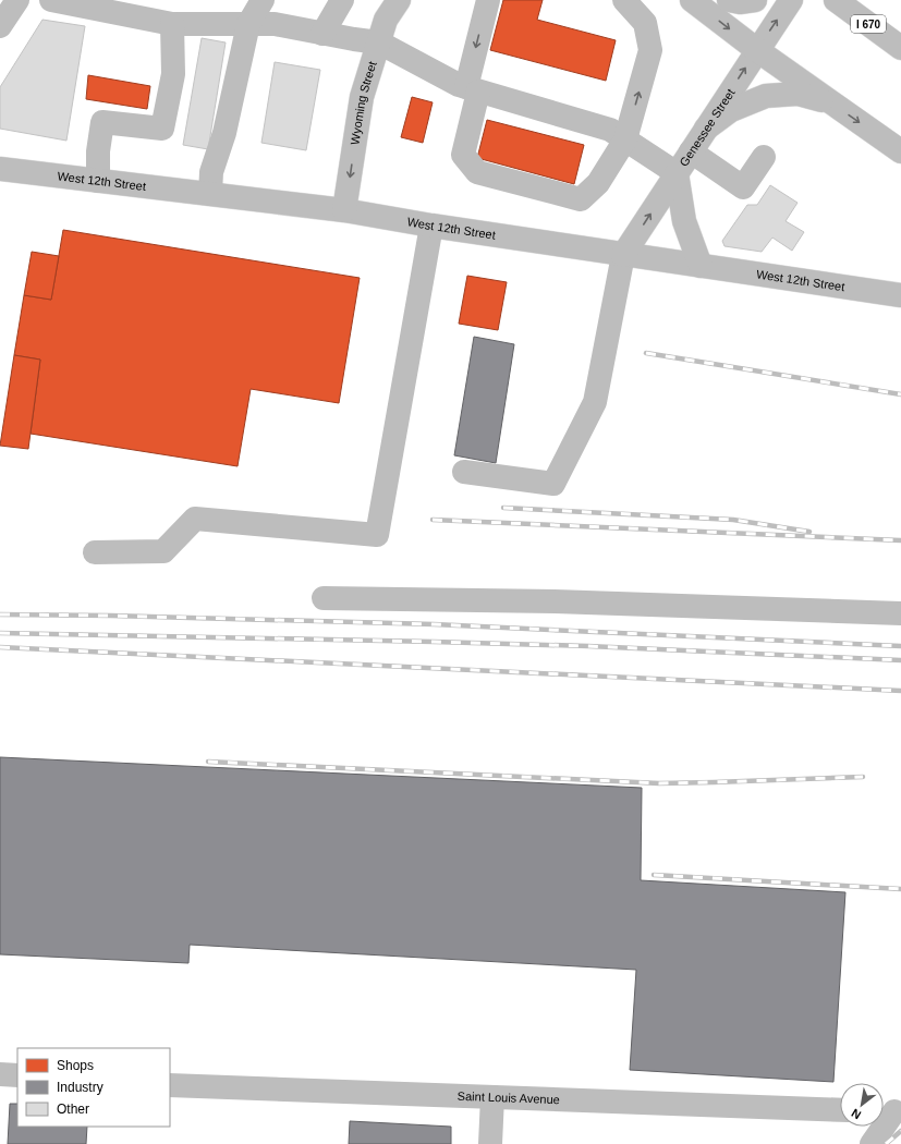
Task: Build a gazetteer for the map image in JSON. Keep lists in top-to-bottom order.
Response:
{
  "streets": {
    "main road": [
      "I 670",
      "Wyoming Street",
      "Genessee Street",
      "West 12th Street",
      "Saint Louis Avenue"
    ]
  },
  "crossings": [
    ["Wyoming Street", "West 12th Street"],
    ["Genessee Street", "West 12th Street"]
  ],
  "one_way": ["Genessee Street"],
  "legend": ["Shops", "Industry", "Other"],
  "north": "bottom left"
}
